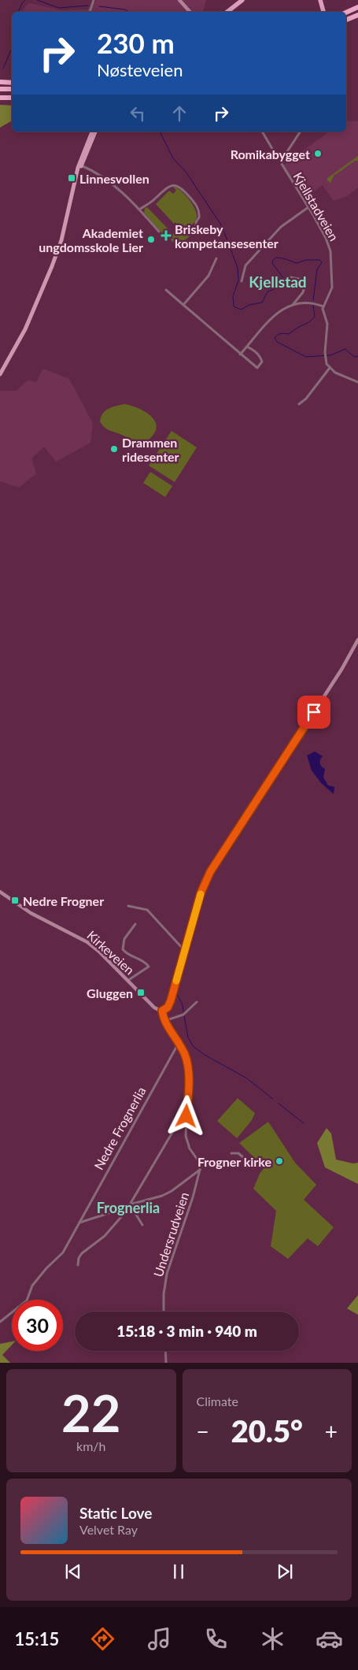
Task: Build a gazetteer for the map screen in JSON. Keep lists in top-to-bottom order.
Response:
{
  "streets": {
    "main road": ["Kirkeveien"],
    "street": ["Kjellstadveien", "Nedre Frognerlia", "Undersrudveien"]
  },
  "districts": ["Kjellstad", "Frognerlia"],
  "places": {
    "other": [
      "Romikabygget",
      "Akademiet ungdomsskole Lier",
      "Drammen ridesenter",
      "Frogner kirke"
    ],
    "transit": ["Linnesvollen", "Nedre Frogner", "Gluggen"],
    "health": ["Briskeby kompetansesenter"]
  },
  "page": {
    "turn": ["230 m", "Nøsteveien"],
    "limit": "30",
    "trip": "15:18 · 3 min · 940 m",
    "tile": [
      ["22", "km/h"],
      "Climate"
    ],
    "heat": ["−", "20.5°", "+"],
    "song": ["Static Love", "Velvet Ray"],
    "tabs": "15:15"
  }
}
